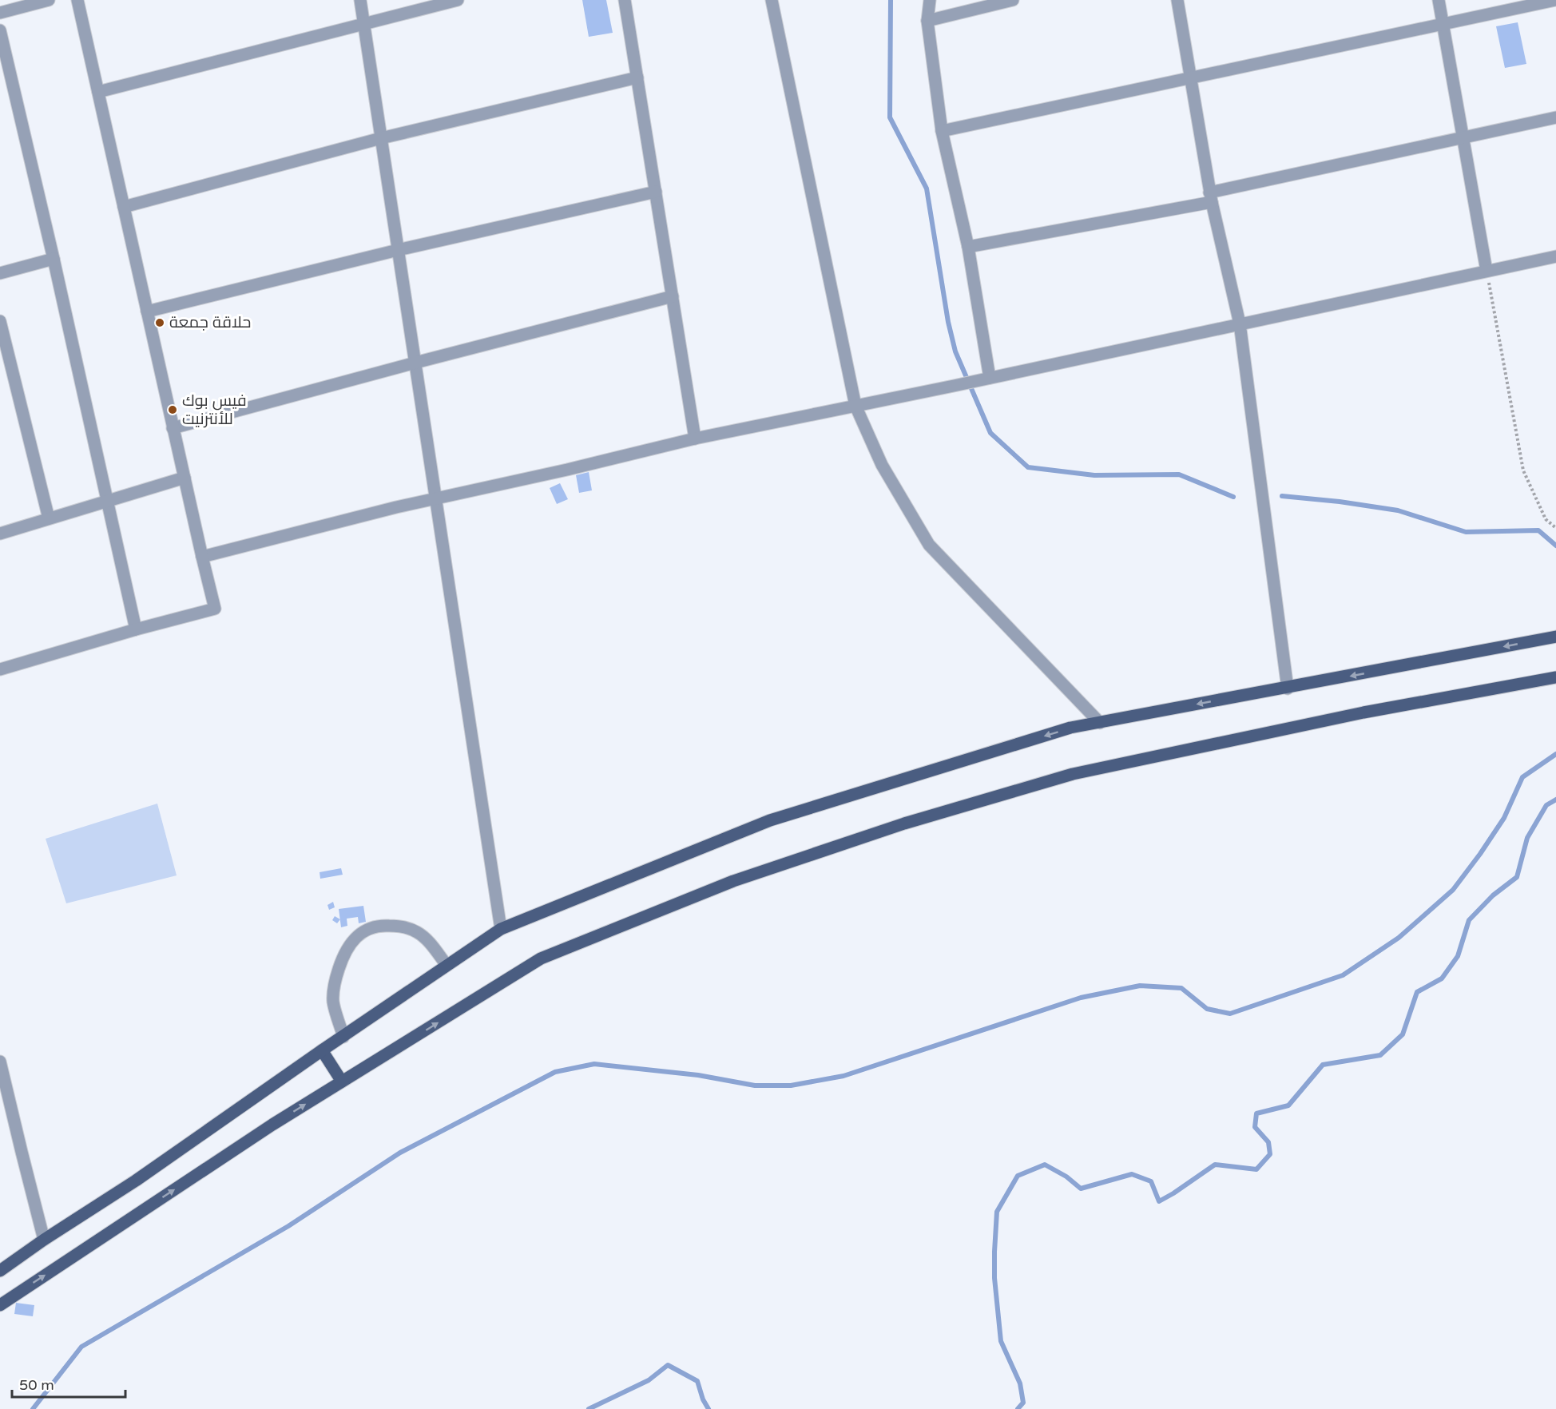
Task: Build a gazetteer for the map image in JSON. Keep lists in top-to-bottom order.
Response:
{
  "places": ["حلاقة جمعة", "فيس بوك للأنترنيت"],
  "scale_bar": "50 m"
}
